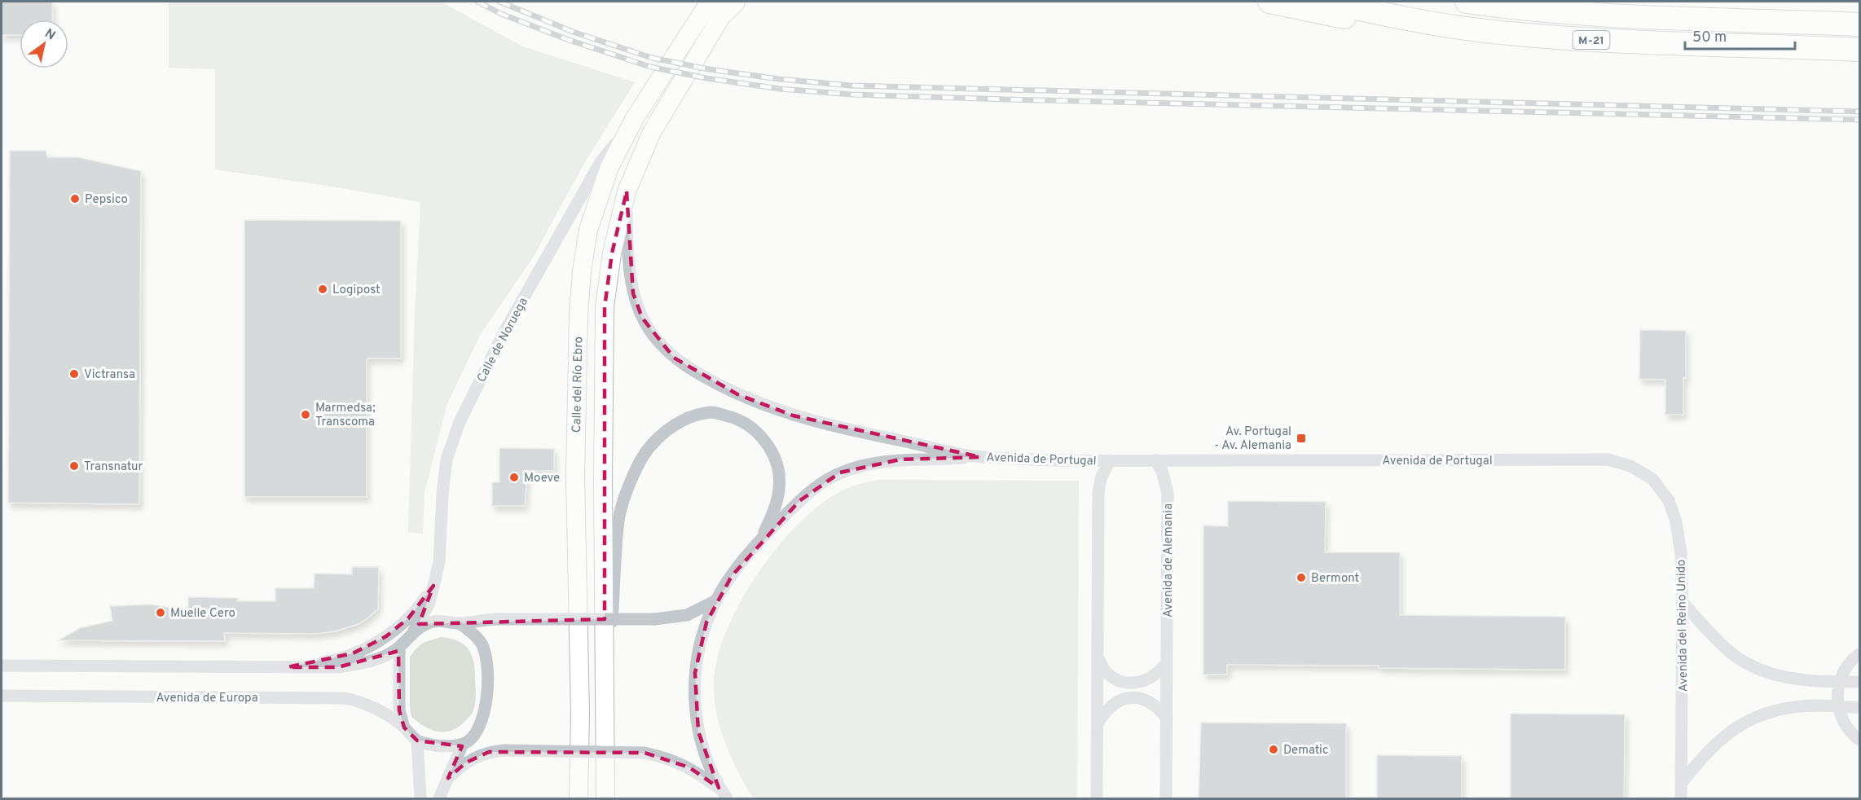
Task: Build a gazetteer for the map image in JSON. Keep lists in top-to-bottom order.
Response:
{
  "streets": {
    "highway": ["M-21"],
    "main road": ["Calle del Río Ebro"],
    "street": [
      "Calle de Noruega",
      "Avenida de Portugal",
      "Avenida de Alemania",
      "Avenida del Reino Unido",
      "Avenida de Europa"
    ]
  },
  "crossings": [
    ["Calle de Noruega", "Calle del Río Ebro"],
    ["Calle de Noruega", "Avenida de Europa"],
    ["Calle del Río Ebro", "Avenida de Portugal"],
    ["Avenida de Portugal", "Avenida de Alemania"],
    ["Avenida de Portugal", "Avenida del Reino Unido"]
  ],
  "places": {
    "other": [
      "Pepsico",
      "Logipost",
      "Victransa",
      "Marmedsa; Transcoma",
      "Transnatur",
      "Moeve",
      "Bermont",
      "Muelle Cero",
      "Dematic"
    ],
    "transit": ["Av. Portugal - Av. Alemania"]
  },
  "scale_bar": "50 m",
  "north": "top right"
}
